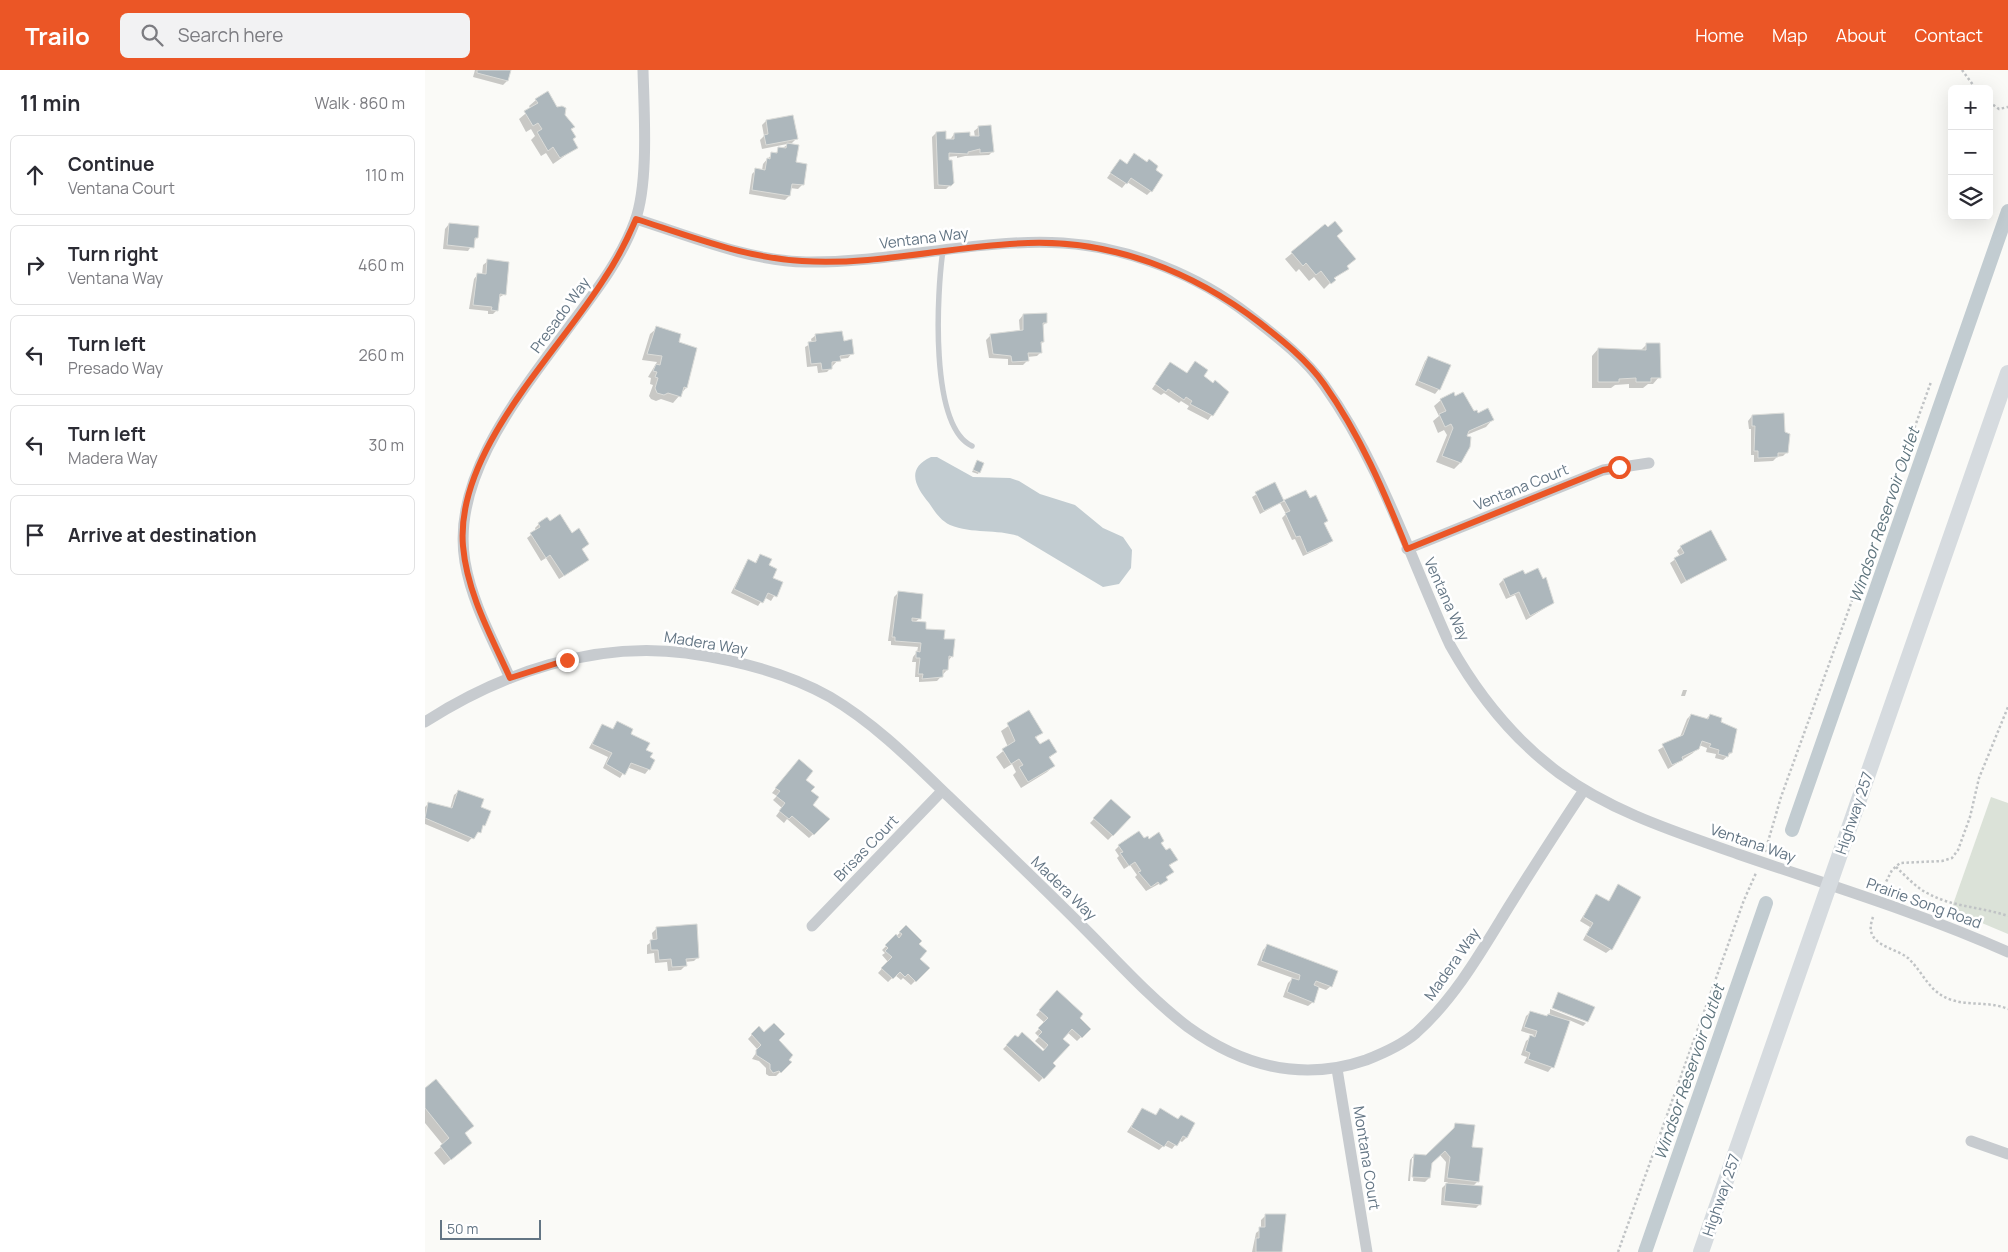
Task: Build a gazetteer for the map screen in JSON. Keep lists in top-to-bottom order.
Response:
{
  "streets": {
    "main road": ["Highway 257"],
    "street": [
      "Ventana Way",
      "Presado Way",
      "Ventana Court",
      "Madera Way",
      "Brisas Court",
      "Prairie Song Road",
      "Montana Court"
    ]
  },
  "crossings": [
    ["Ventana Way", "Presado Way"],
    ["Ventana Way", "Ventana Court"],
    ["Ventana Way", "Madera Way"],
    ["Ventana Way", "Highway 257"],
    ["Ventana Way", "Prairie Song Road"],
    ["Presado Way", "Madera Way"],
    ["Madera Way", "Brisas Court"],
    ["Madera Way", "Montana Court"],
    ["Highway 257", "Prairie Song Road"]
  ],
  "water": ["Windsor Reservoir Outlet"],
  "scale_bar": "50 m",
  "page": {
    "header": "Trailo",
    "search": "Search here",
    "nav": [
      "Home",
      "Map",
      "About",
      "Contact"
    ],
    "heading": ["11 min", "Walk · 860 m"],
    "map_buttons": ["+", "−"],
    "list": [
      ["Continue", "Ventana Court", "110 m"],
      ["Turn right", "Ventana Way", "460 m"],
      ["Turn left", "Presado Way", "260 m"],
      ["Turn left", "Madera Way", "30 m"],
      "Arrive at destination"
    ],
    "scale": "50 m"
  }
}
